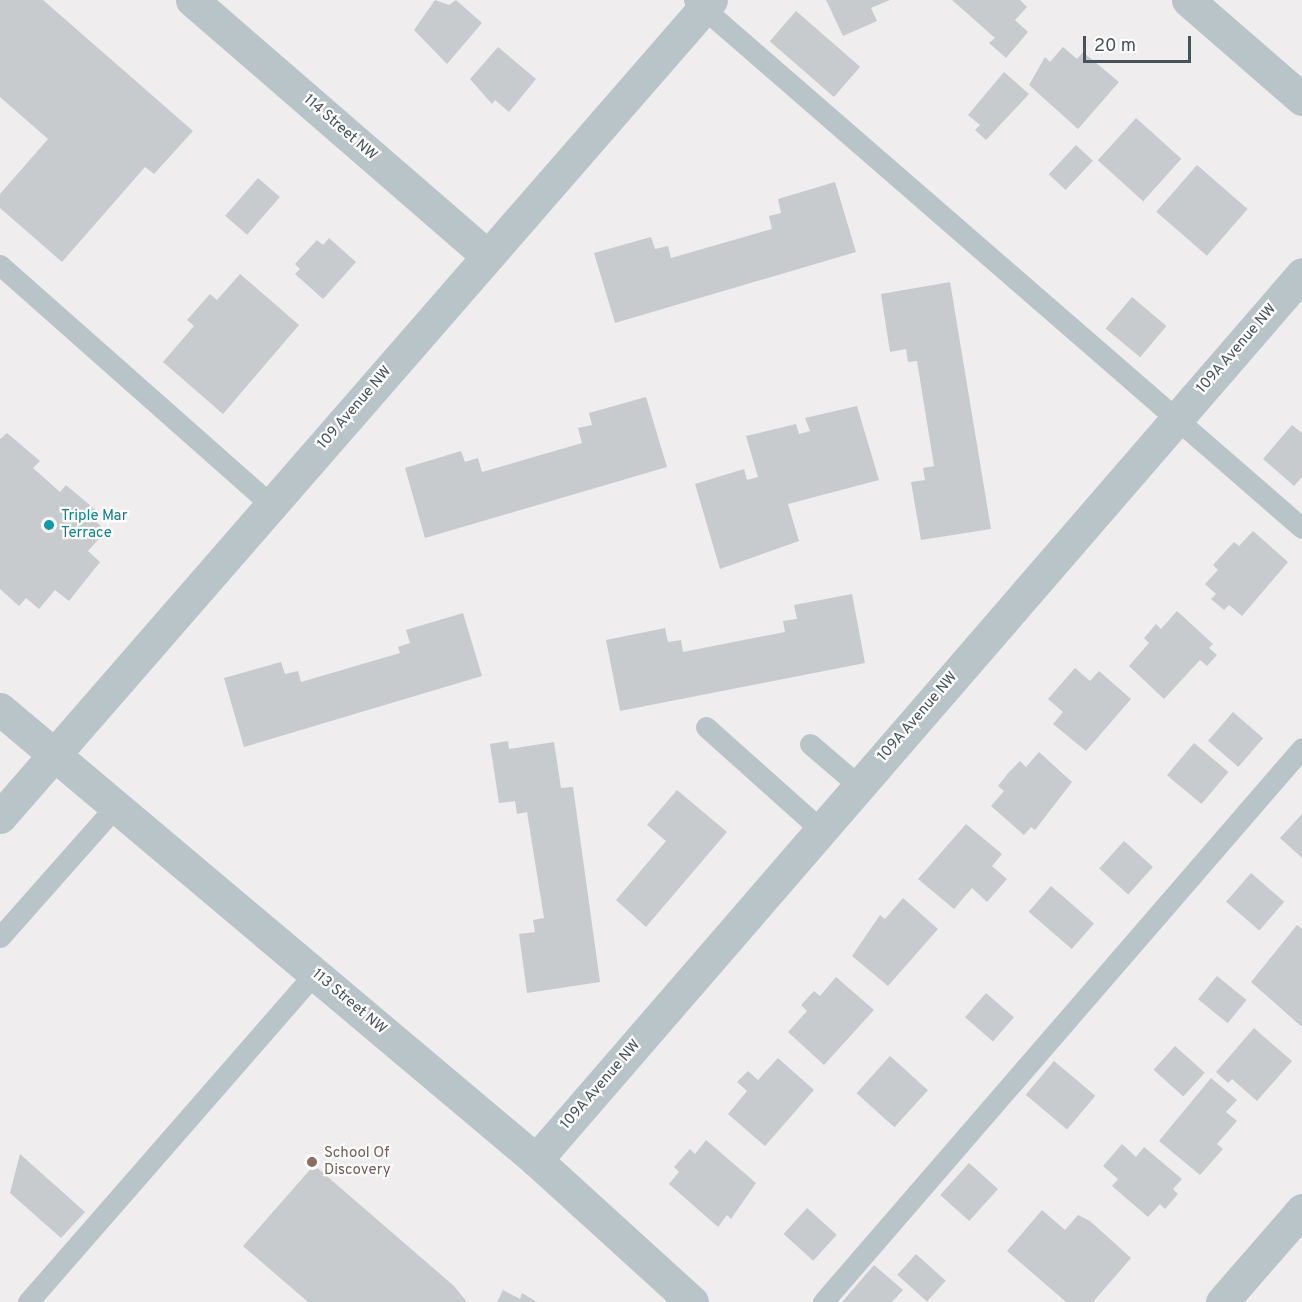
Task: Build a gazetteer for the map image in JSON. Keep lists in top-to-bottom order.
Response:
{
  "streets": {
    "street": [
      "114 Street NW",
      "109A Avenue NW",
      "109 Avenue NW",
      "113 Street NW"
    ]
  },
  "crossings": [
    ["114 Street NW", "109 Avenue NW"],
    ["109A Avenue NW", "113 Street NW"],
    ["109 Avenue NW", "113 Street NW"]
  ],
  "places": ["Triple Mar Terrace", "School Of Discovery"],
  "scale_bar": "20 m"
}
